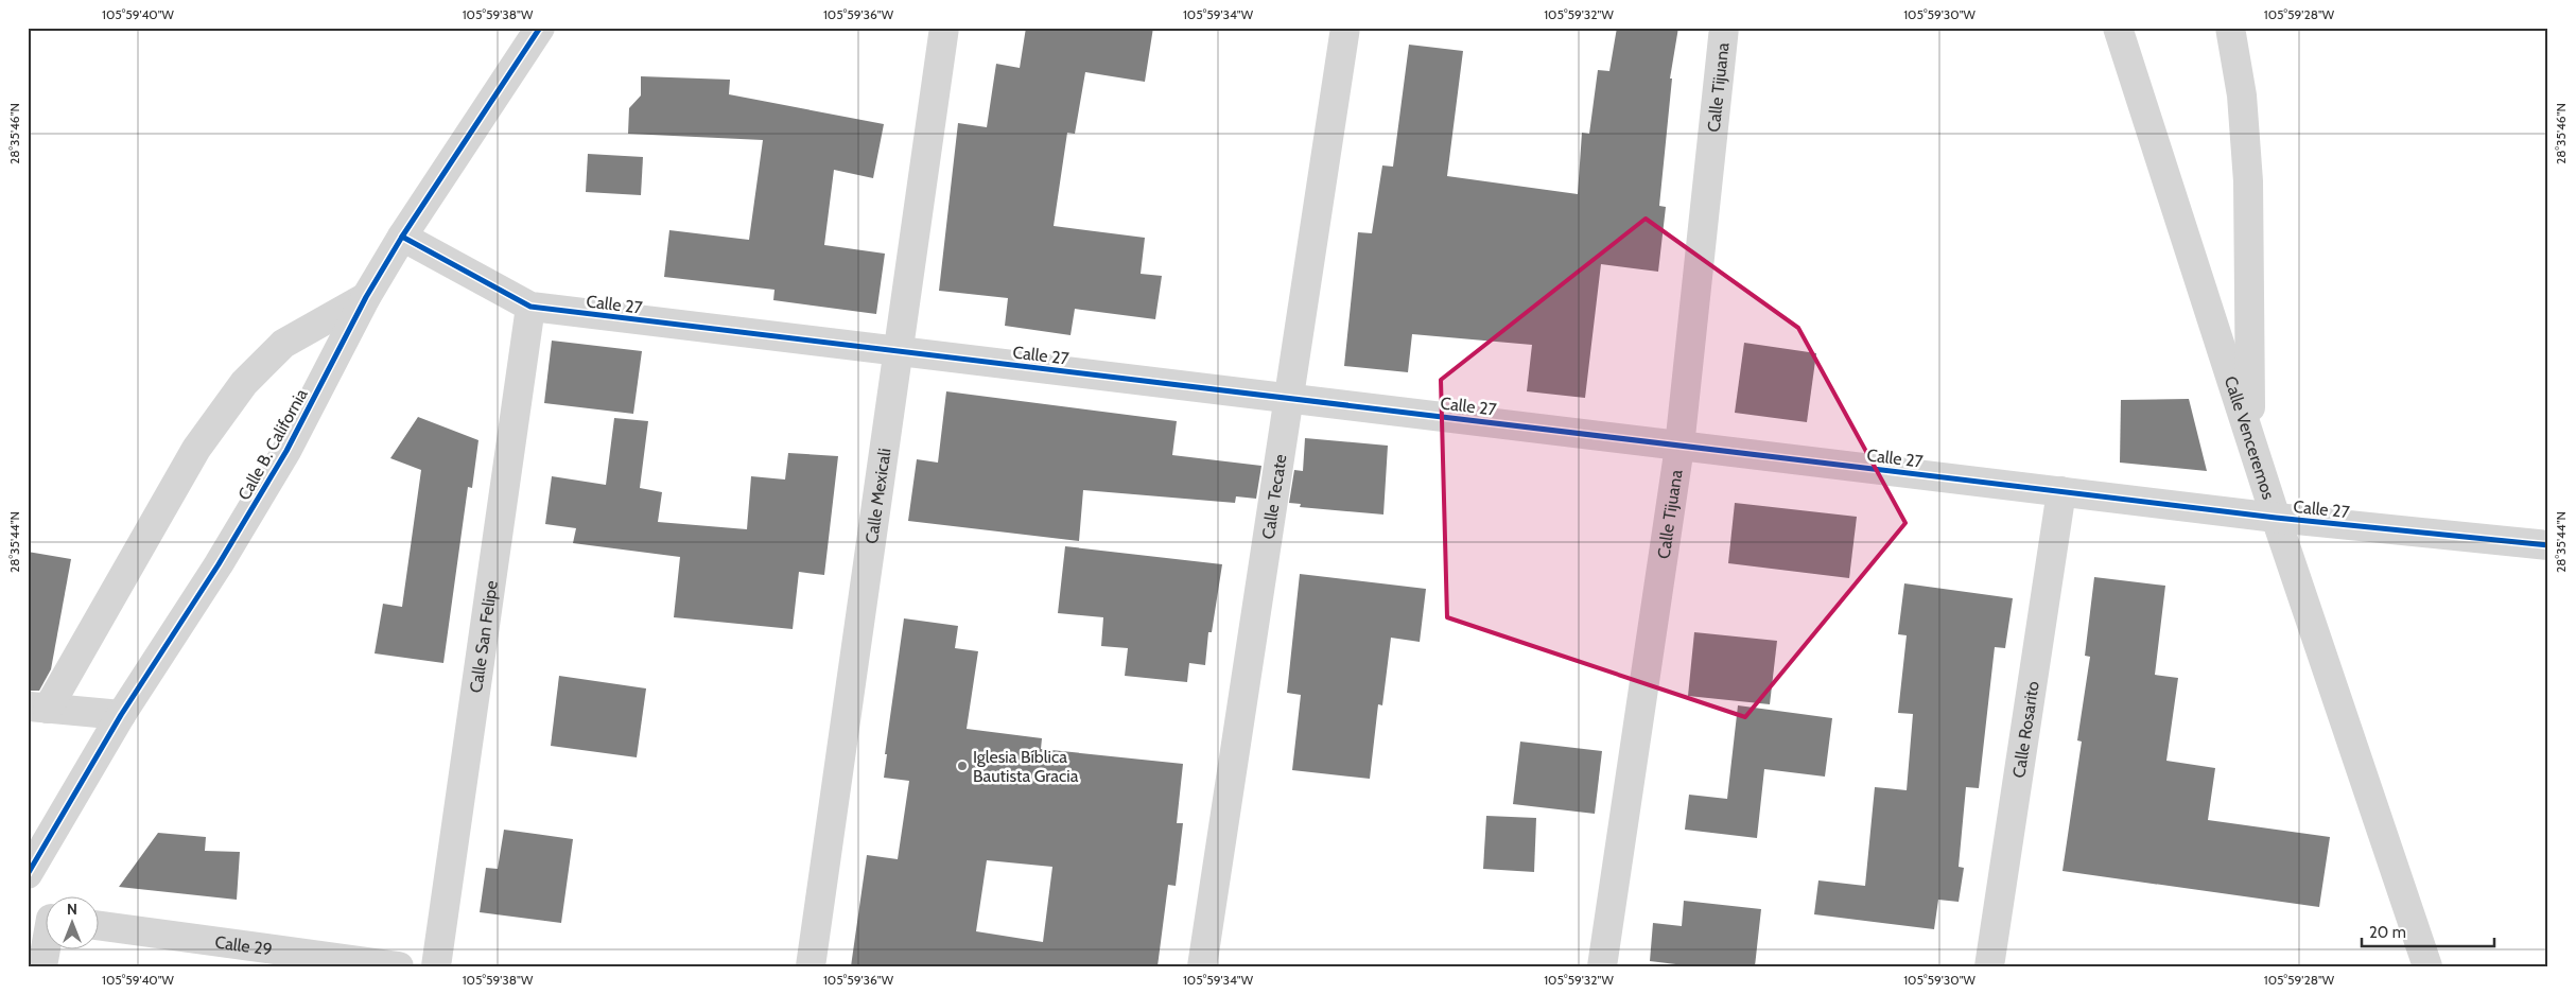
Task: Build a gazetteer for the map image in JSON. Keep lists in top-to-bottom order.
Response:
{
  "streets": {
    "street": [
      "Calle Tijuana",
      "Calle 27",
      "Calle Venceremos",
      "Calle B. California",
      "Calle Tecate",
      "Calle Mexicali",
      "Calle San Felipe",
      "Calle Rosarito",
      "Calle 29"
    ]
  },
  "crossings": [
    ["Calle Tijuana", "Calle 27"],
    ["Calle 27", "Calle Venceremos"],
    ["Calle 27", "Calle B. California"],
    ["Calle 27", "Calle Tecate"],
    ["Calle 27", "Calle Mexicali"],
    ["Calle 27", "Calle San Felipe"],
    ["Calle 27", "Calle Rosarito"]
  ],
  "places": ["Iglesia Bíblica Bautista Gracia"],
  "scale_bar": "20 m",
  "north": "top",
  "coordinates": [
    "105°59'40\"W",
    "105°59'38\"W",
    "105°59'36\"W",
    "105°59'34\"W",
    "105°59'32\"W",
    "105°59'30\"W",
    "105°59'28\"W",
    "28°35'46\"N",
    "28°35'44\"N"
  ]
}
